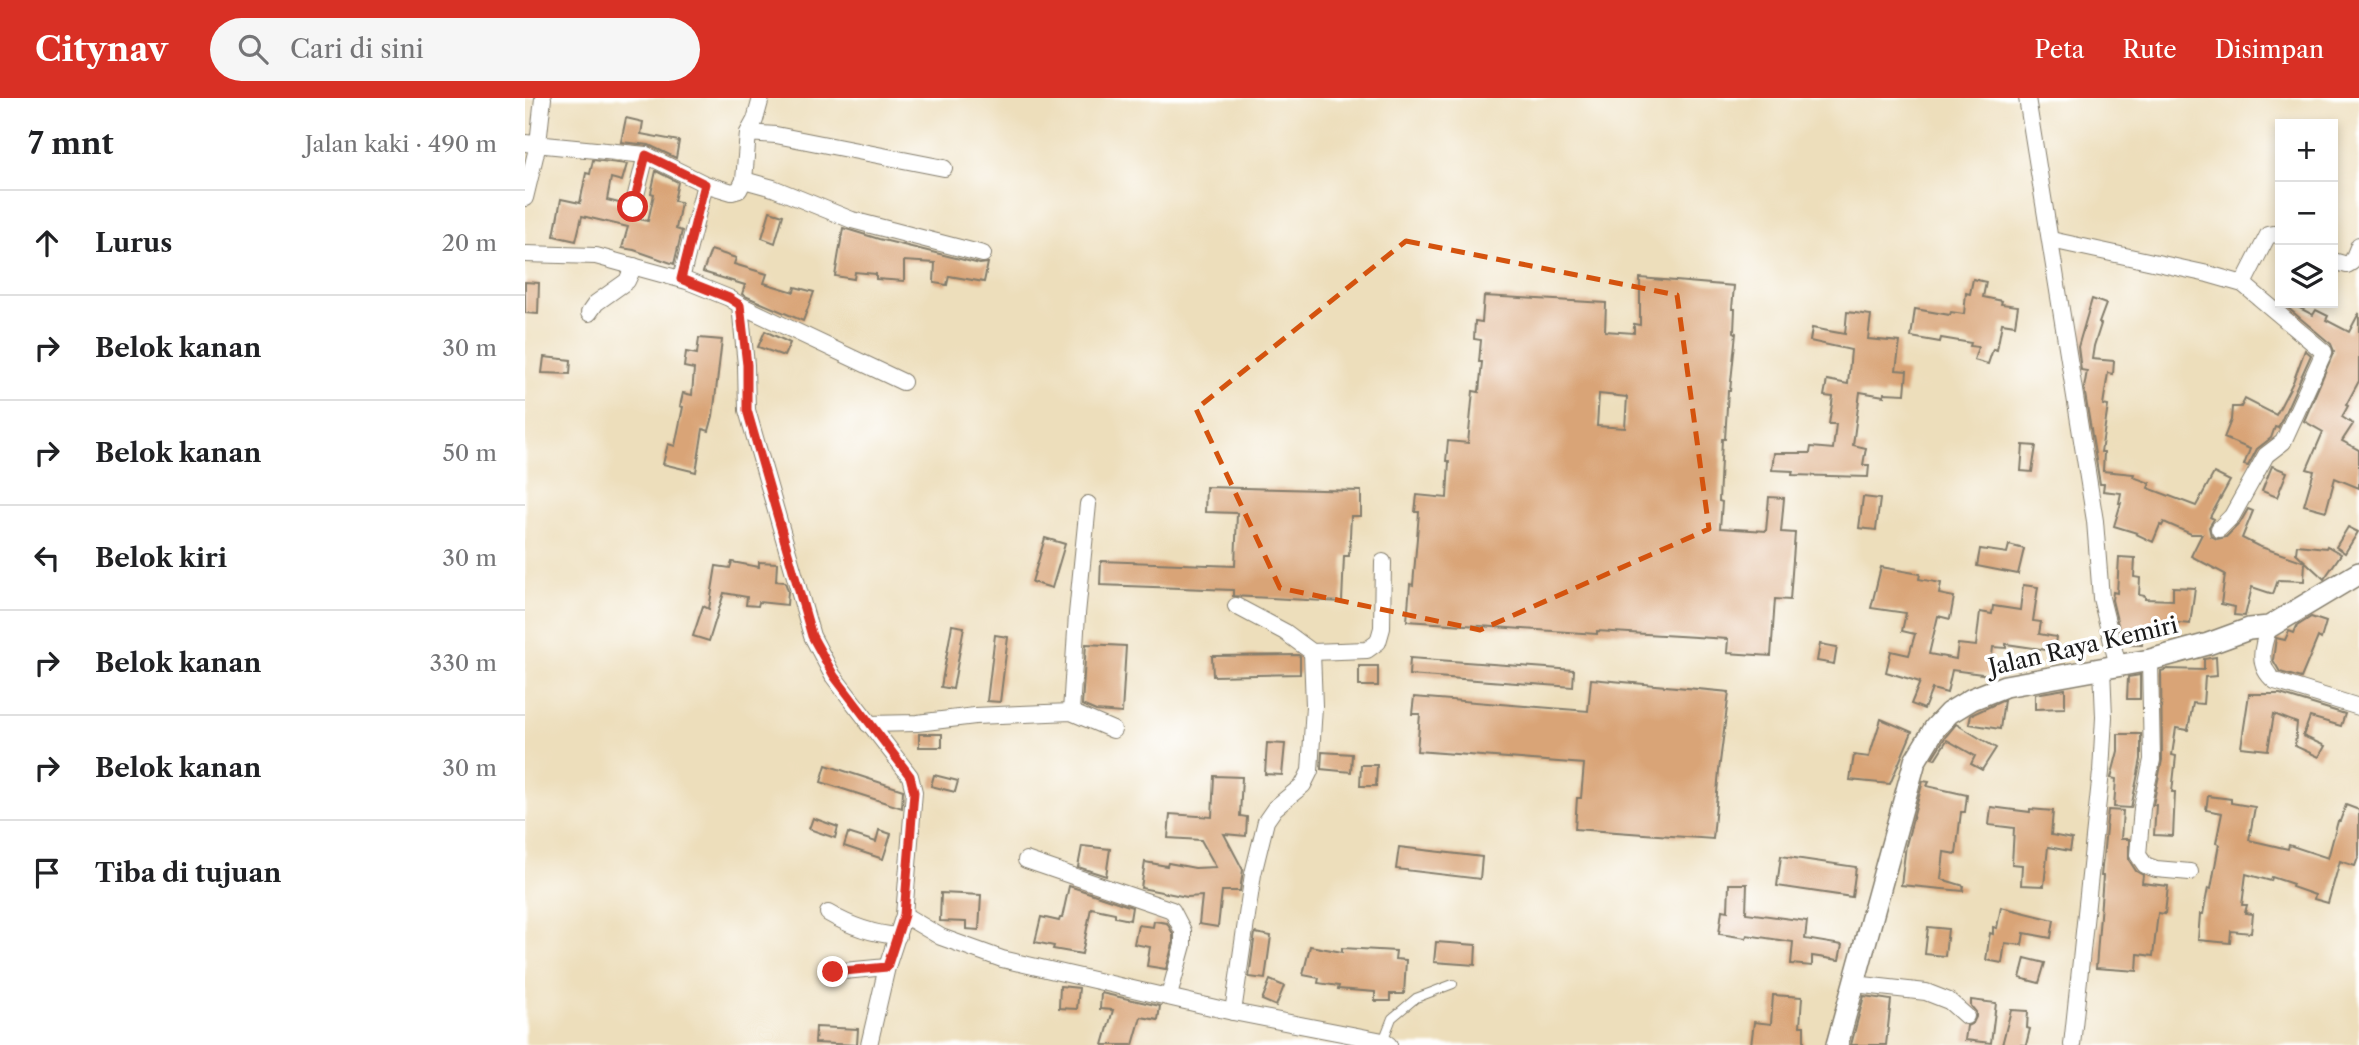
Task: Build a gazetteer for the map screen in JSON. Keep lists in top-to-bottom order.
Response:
{
  "streets": {
    "street": ["Jalan Raya Kemiri"]
  },
  "page": {
    "header": "Citynav",
    "search": "Cari di sini",
    "nav": ["Peta", "Rute", "Disimpan"],
    "heading": ["7 mnt", "Jalan kaki · 490 m"],
    "map_buttons": ["+", "−"],
    "list": [
      ["Lurus", "20 m"],
      ["Belok kanan", "30 m"],
      ["Belok kanan", "50 m"],
      ["Belok kiri", "30 m"],
      ["Belok kanan", "330 m"],
      ["Belok kanan", "30 m"],
      "Tiba di tujuan"
    ]
  }
}
